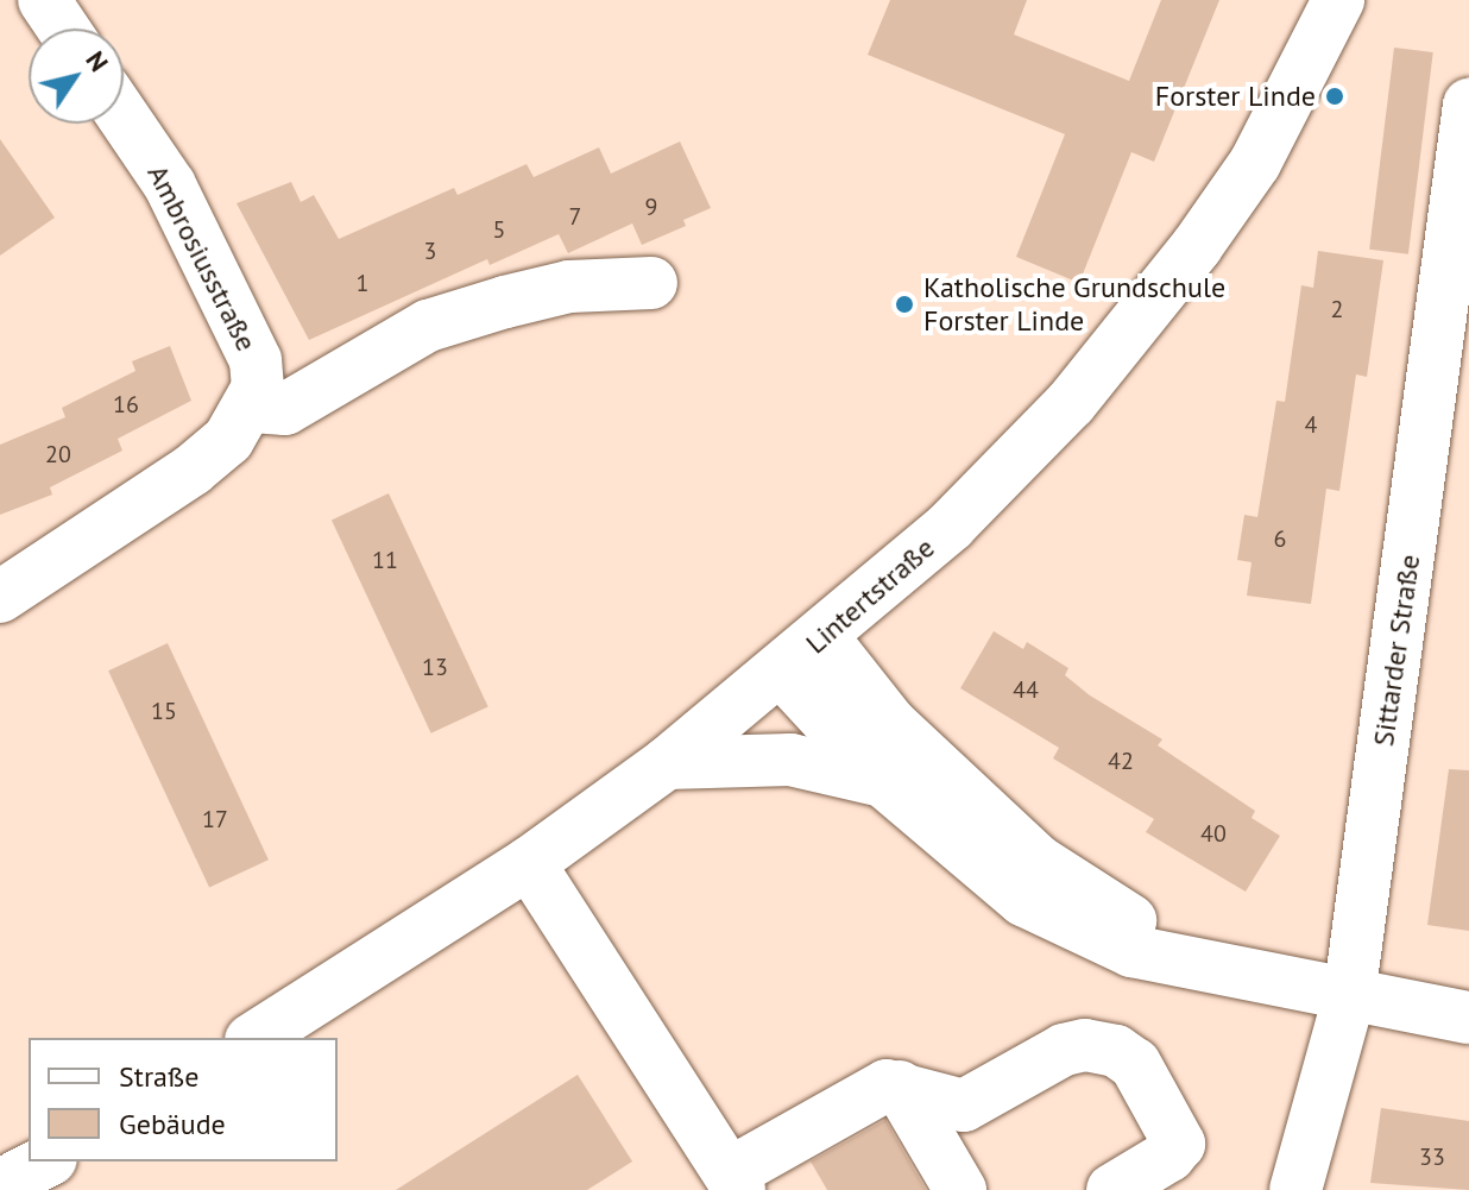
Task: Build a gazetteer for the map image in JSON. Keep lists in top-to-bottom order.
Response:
{
  "streets": {
    "street": ["Ambrosiusstraße", "Lintertstraße", "Sittarder Straße"]
  },
  "places": ["Forster Linde", "Katholische Grundschule Forster Linde"],
  "house_numbers": [
    "9",
    "7",
    "5",
    "3",
    "1",
    "2",
    "16",
    "4",
    "20",
    "6",
    "11",
    "13",
    "44",
    "15",
    "42",
    "17",
    "40",
    "33"
  ],
  "legend": ["Straße", "Gebäude"],
  "north": "top right"
}
